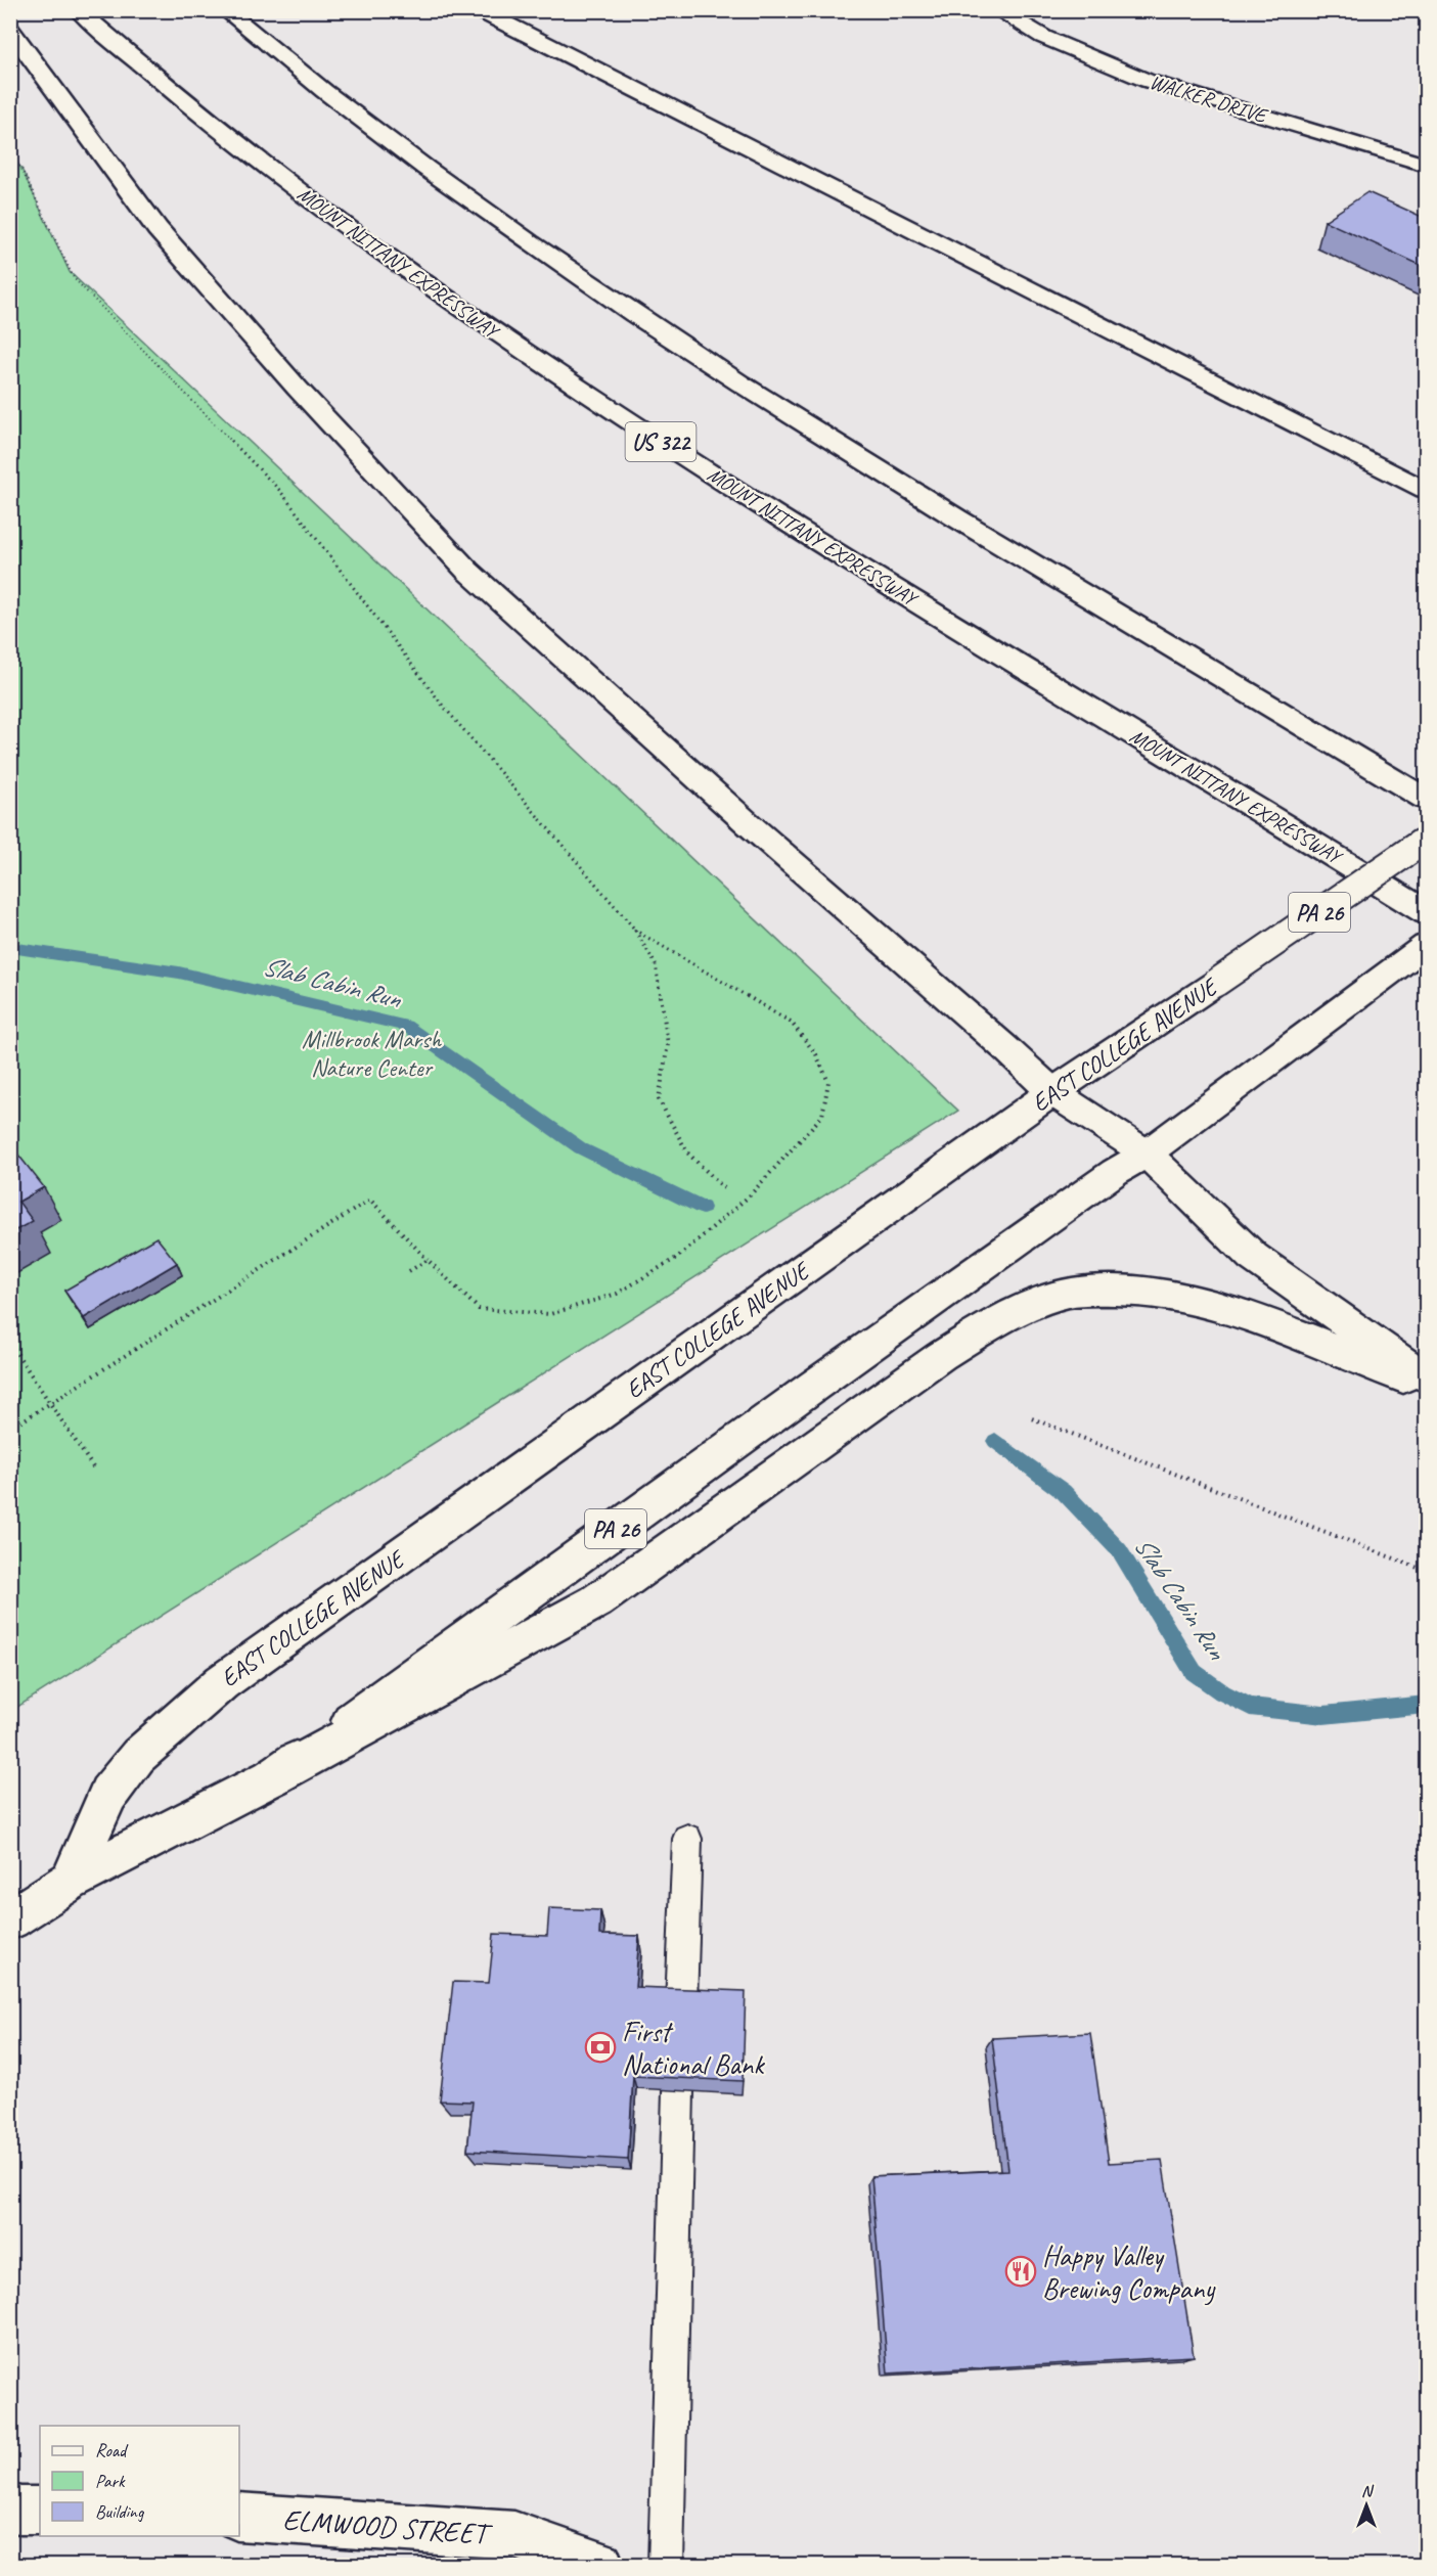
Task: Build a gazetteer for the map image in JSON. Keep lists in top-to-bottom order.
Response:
{
  "streets": {
    "main road": [
      "WALKER DRIVE",
      "MOUNT NITTANY EXPRESSWAY",
      "US 322",
      "PA 26",
      "EAST COLLEGE AVENUE",
      "ELMWOOD STREET"
    ]
  },
  "crossings": [
    ["PA 26", "EAST COLLEGE AVENUE"]
  ],
  "water": ["Slab Cabin Run"],
  "parks": ["Millbrook Marsh Nature Center"],
  "places": {
    "bank": ["First National Bank"],
    "restaurant": ["Happy Valley Brewing Company"]
  },
  "legend": ["Road", "Park", "Building"],
  "north": "top"
}
